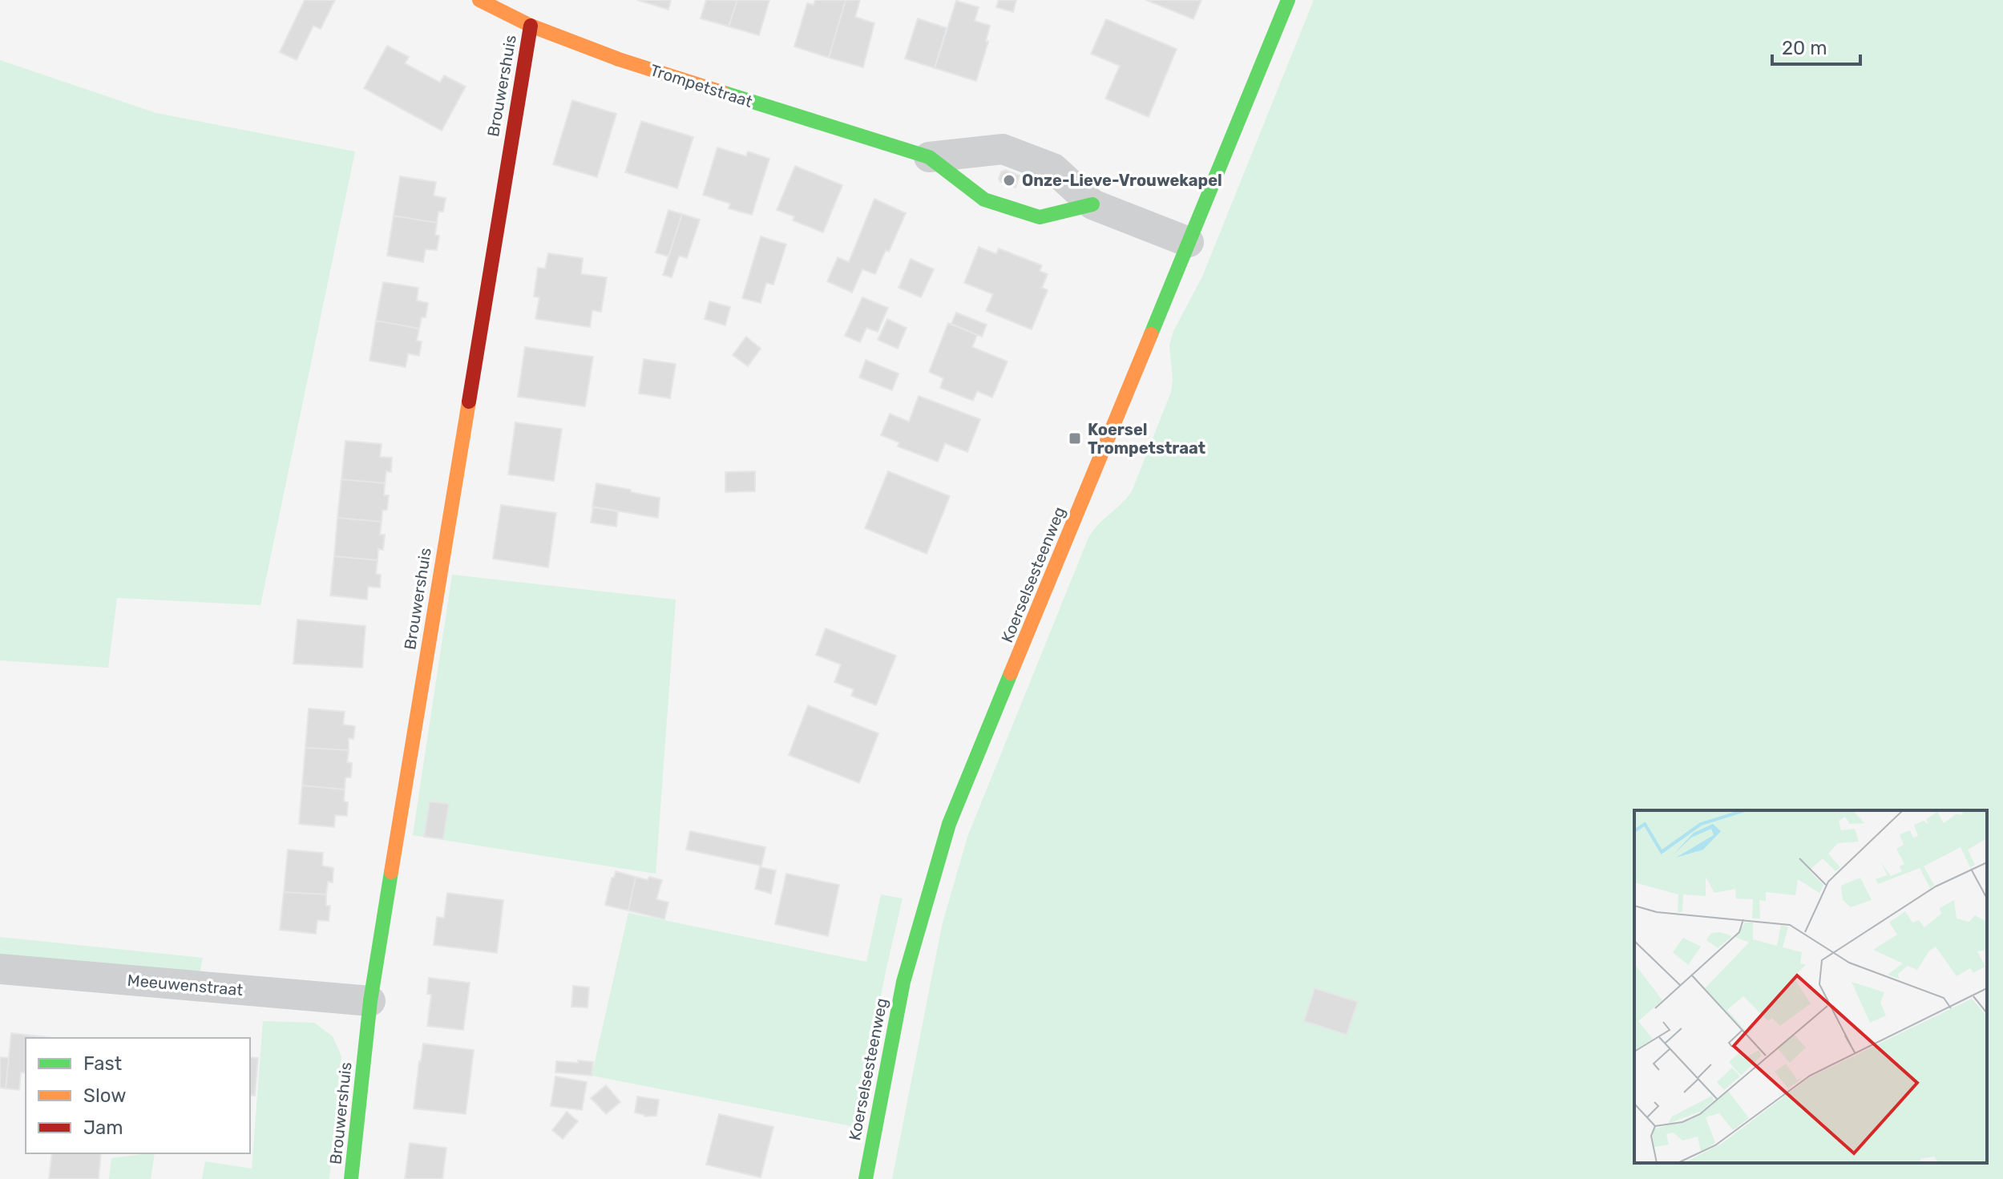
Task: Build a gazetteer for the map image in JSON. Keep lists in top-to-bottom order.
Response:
{
  "streets": {
    "street": [
      "Brouwershuis",
      "Trompetstraat",
      "Koerselsesteenweg",
      "Meeuwenstraat"
    ]
  },
  "crossings": [
    ["Brouwershuis", "Trompetstraat"],
    ["Brouwershuis", "Meeuwenstraat"],
    ["Trompetstraat", "Koerselsesteenweg"]
  ],
  "places": {
    "other": ["Onze-Lieve-Vrouwekapel"],
    "transit": ["Koersel Trompetstraat"]
  },
  "legend": ["Fast", "Slow", "Jam"],
  "scale_bar": "20 m"
}
